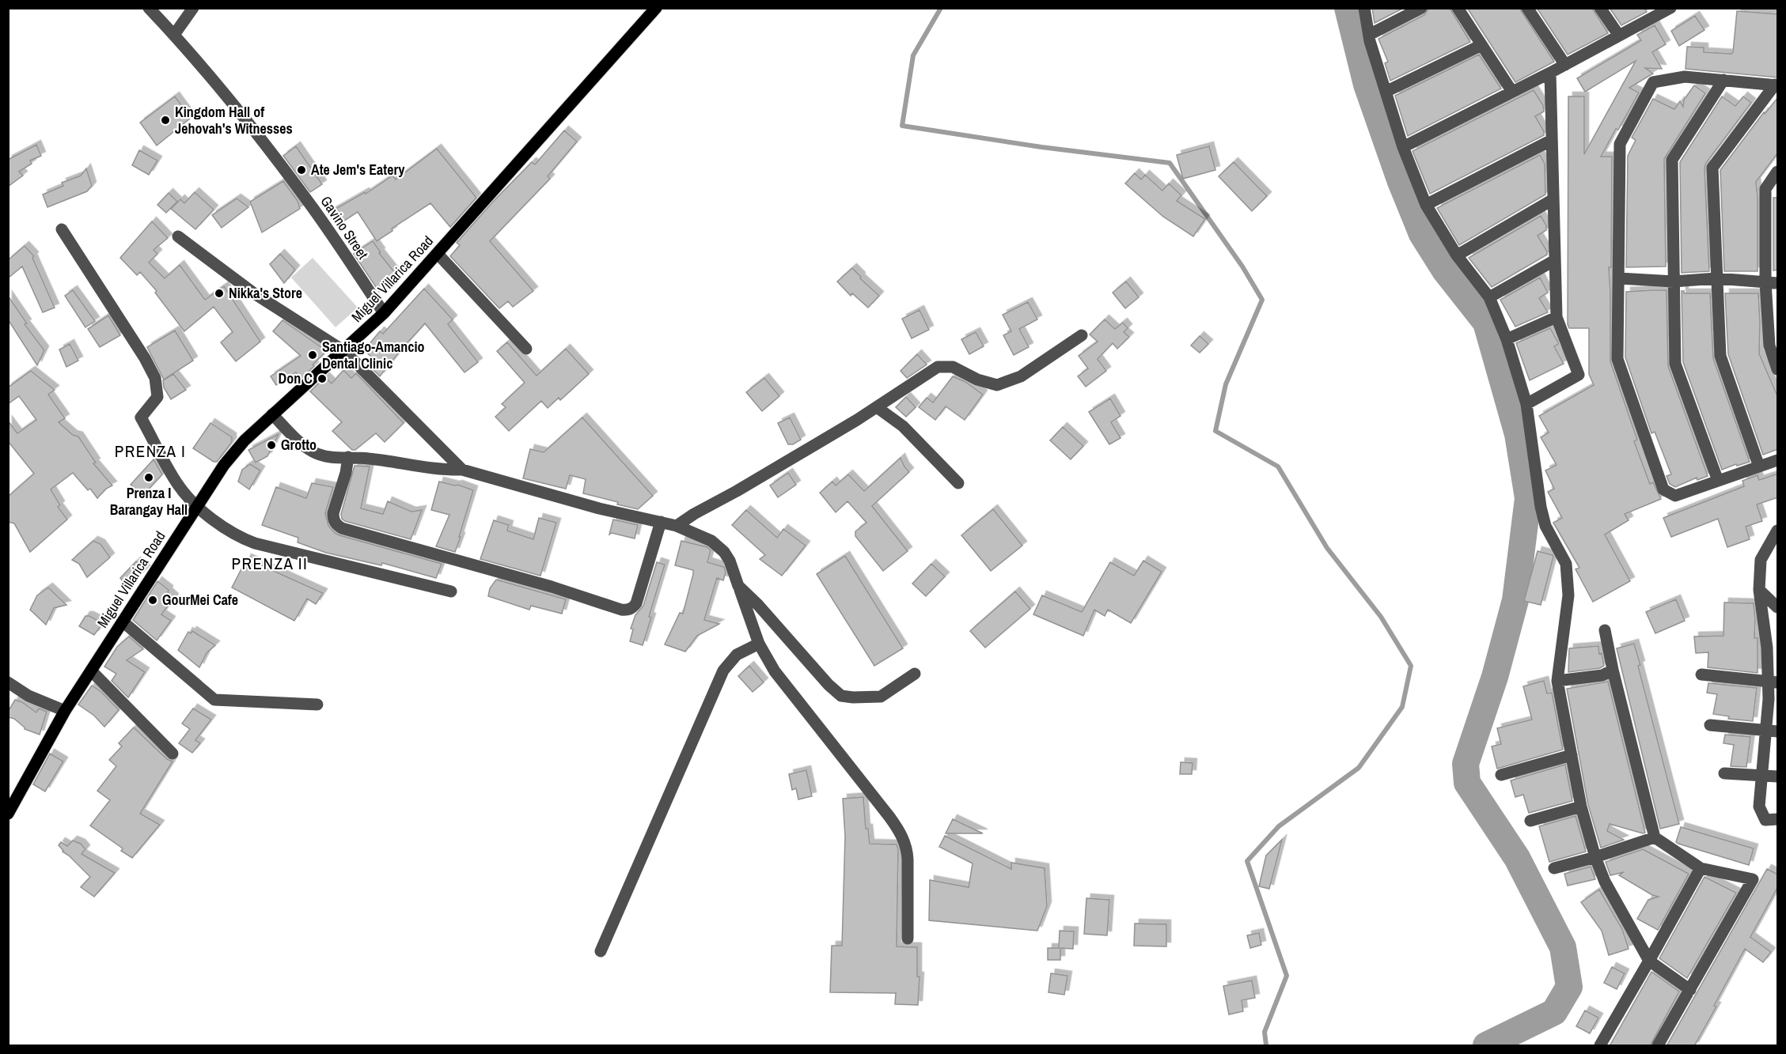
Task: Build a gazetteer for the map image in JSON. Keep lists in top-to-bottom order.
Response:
{
  "streets": {
    "main road": ["Miguel Villarica Road"],
    "street": ["Gavino Street"]
  },
  "crossings": [
    ["Gavino Street", "Miguel Villarica Road"]
  ],
  "districts": ["PRENZA I", "PRENZA II"],
  "places": [
    "Kingdom Hall of Jehovah's Witnesses",
    "Ate Jem's Eatery",
    "Nikka's Store",
    "Santiago-Amancio Dental Clinic",
    "Don C",
    "Grotto",
    "Prenza I Barangay Hall",
    "GourMei Cafe"
  ]
}
